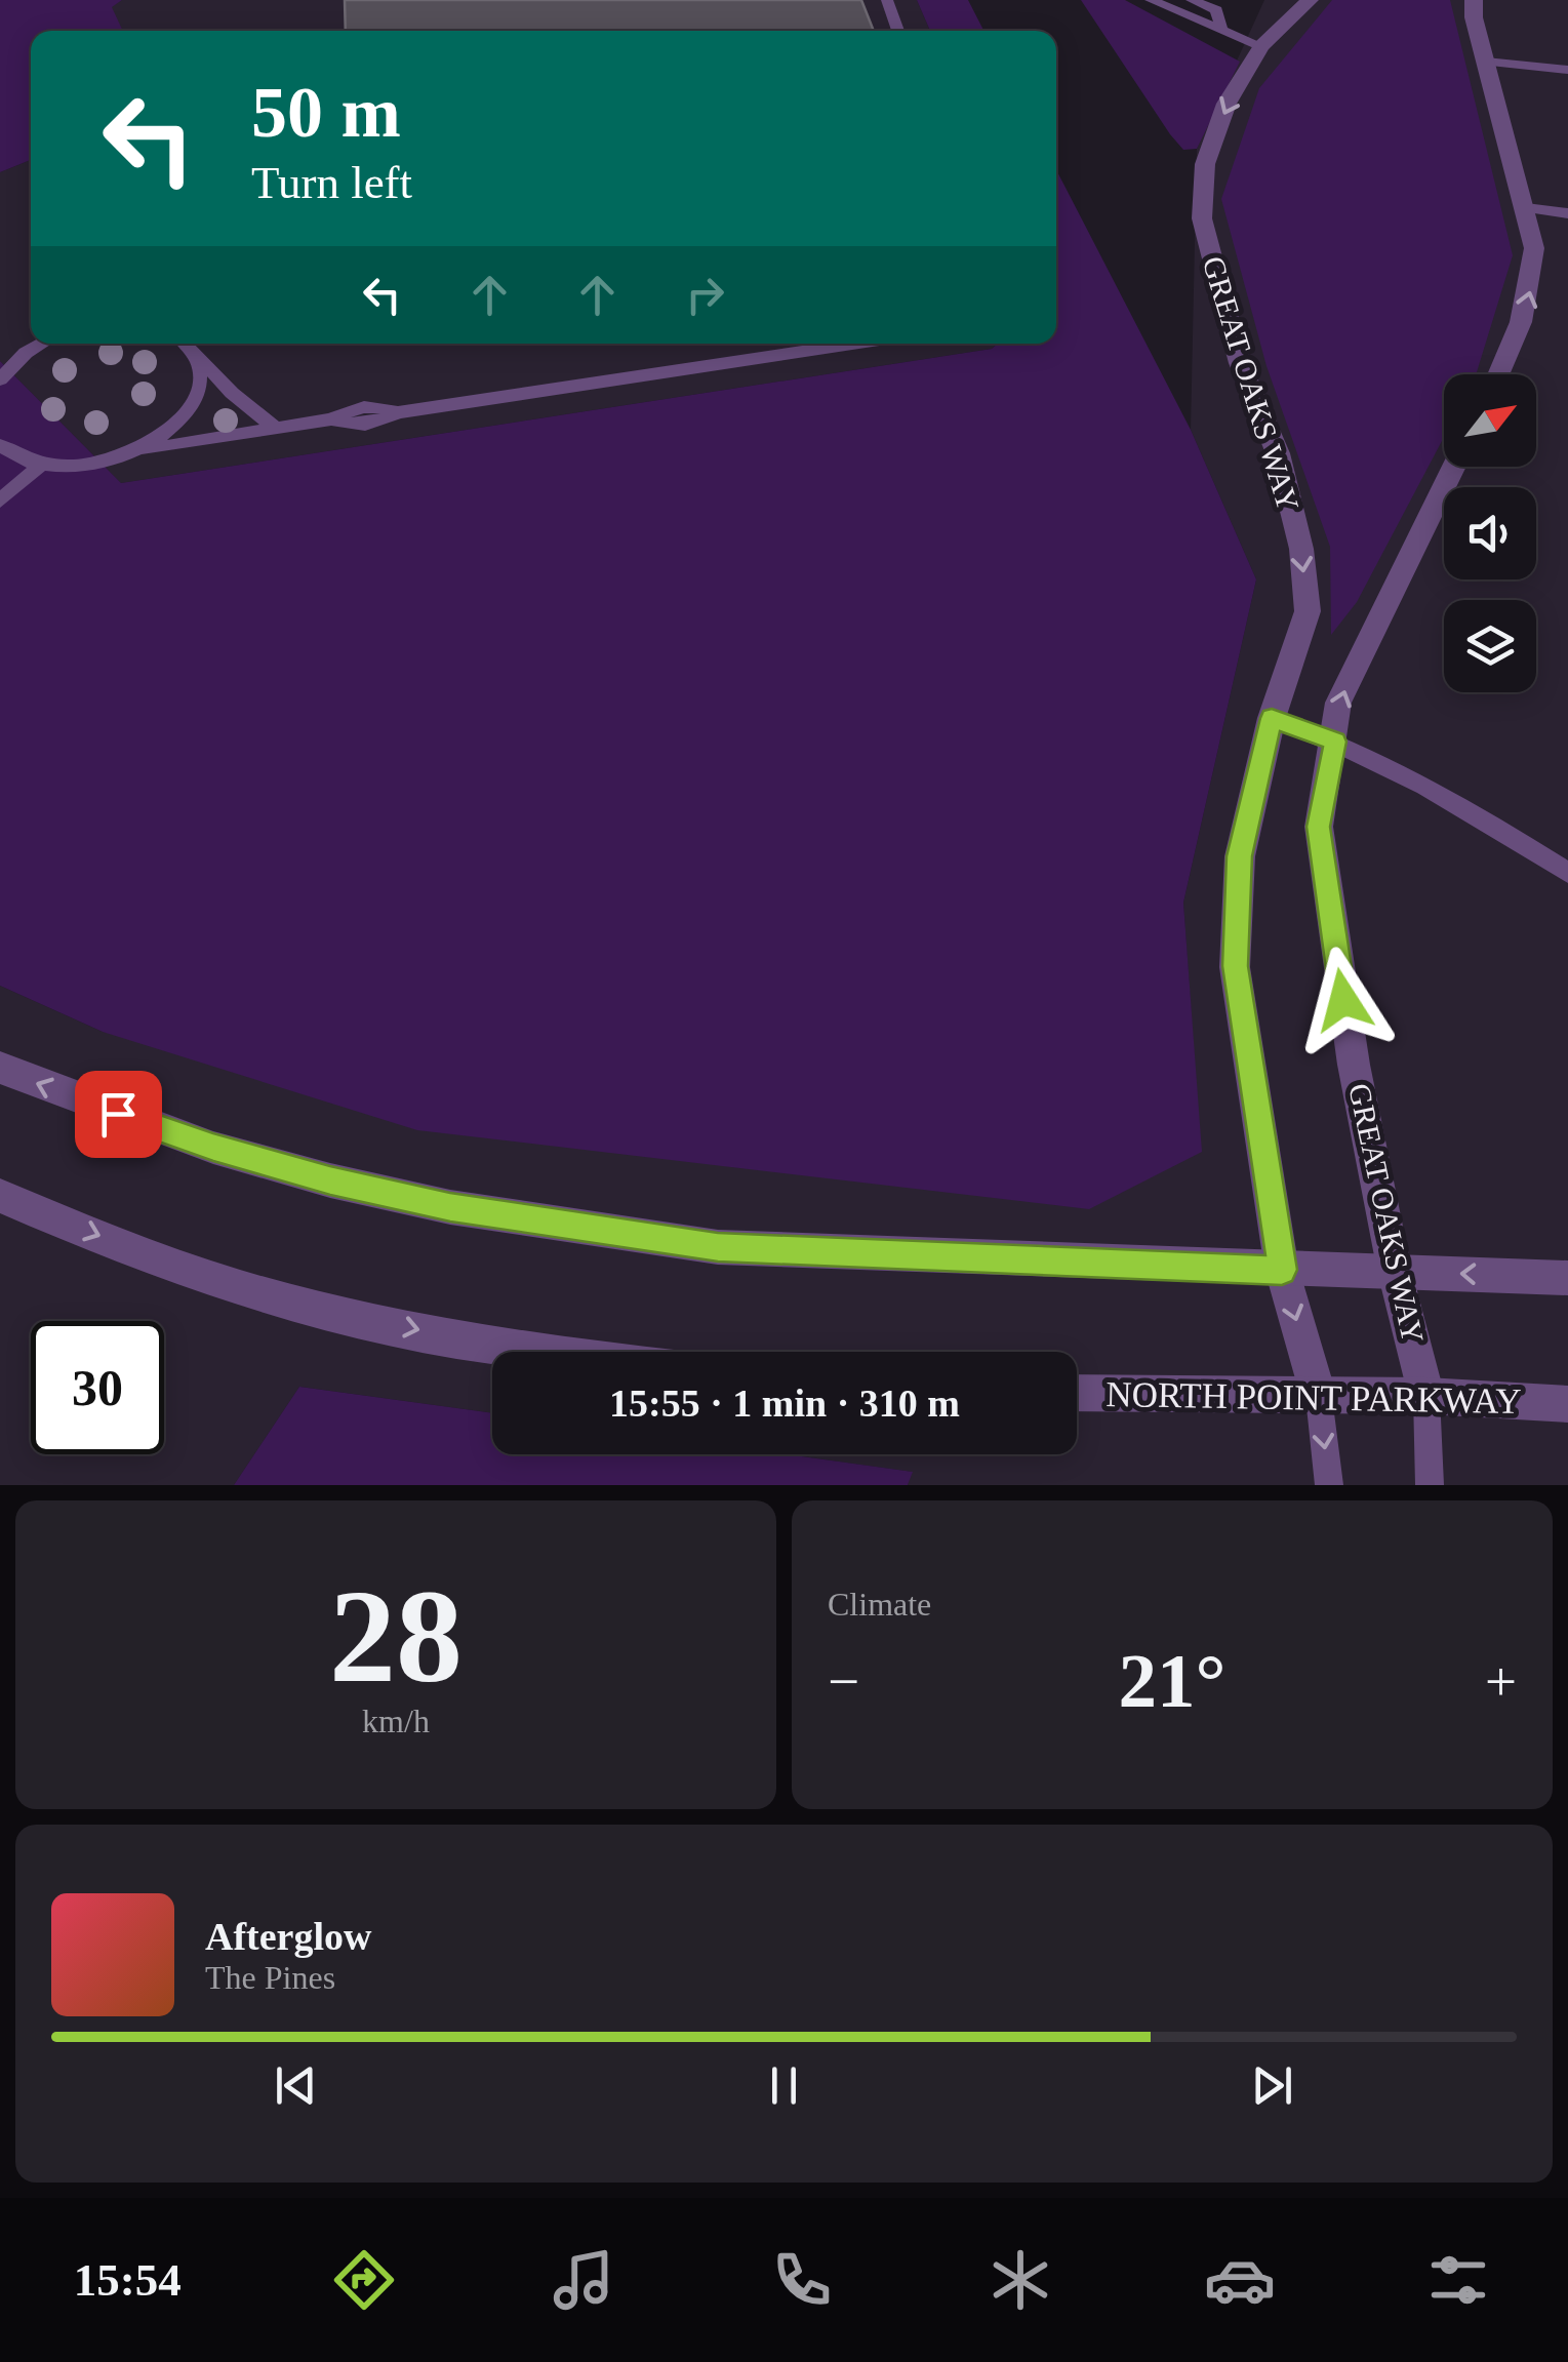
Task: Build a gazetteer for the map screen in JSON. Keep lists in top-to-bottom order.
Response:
{
  "streets": {
    "street": ["GREAT OAKS WAY", "NORTH POINT PARKWAY"]
  },
  "crossings": [
    ["GREAT OAKS WAY", "NORTH POINT PARKWAY"]
  ],
  "north": "top right",
  "page": {
    "turn": ["50 m", "Turn left"],
    "limit": "30",
    "trip": "15:55 · 1 min · 310 m",
    "tile": [
      ["28", "km/h"],
      "Climate"
    ],
    "heat": ["−", "21°", "+"],
    "song": ["Afterglow", "The Pines"],
    "tabs": "15:54"
  }
}
